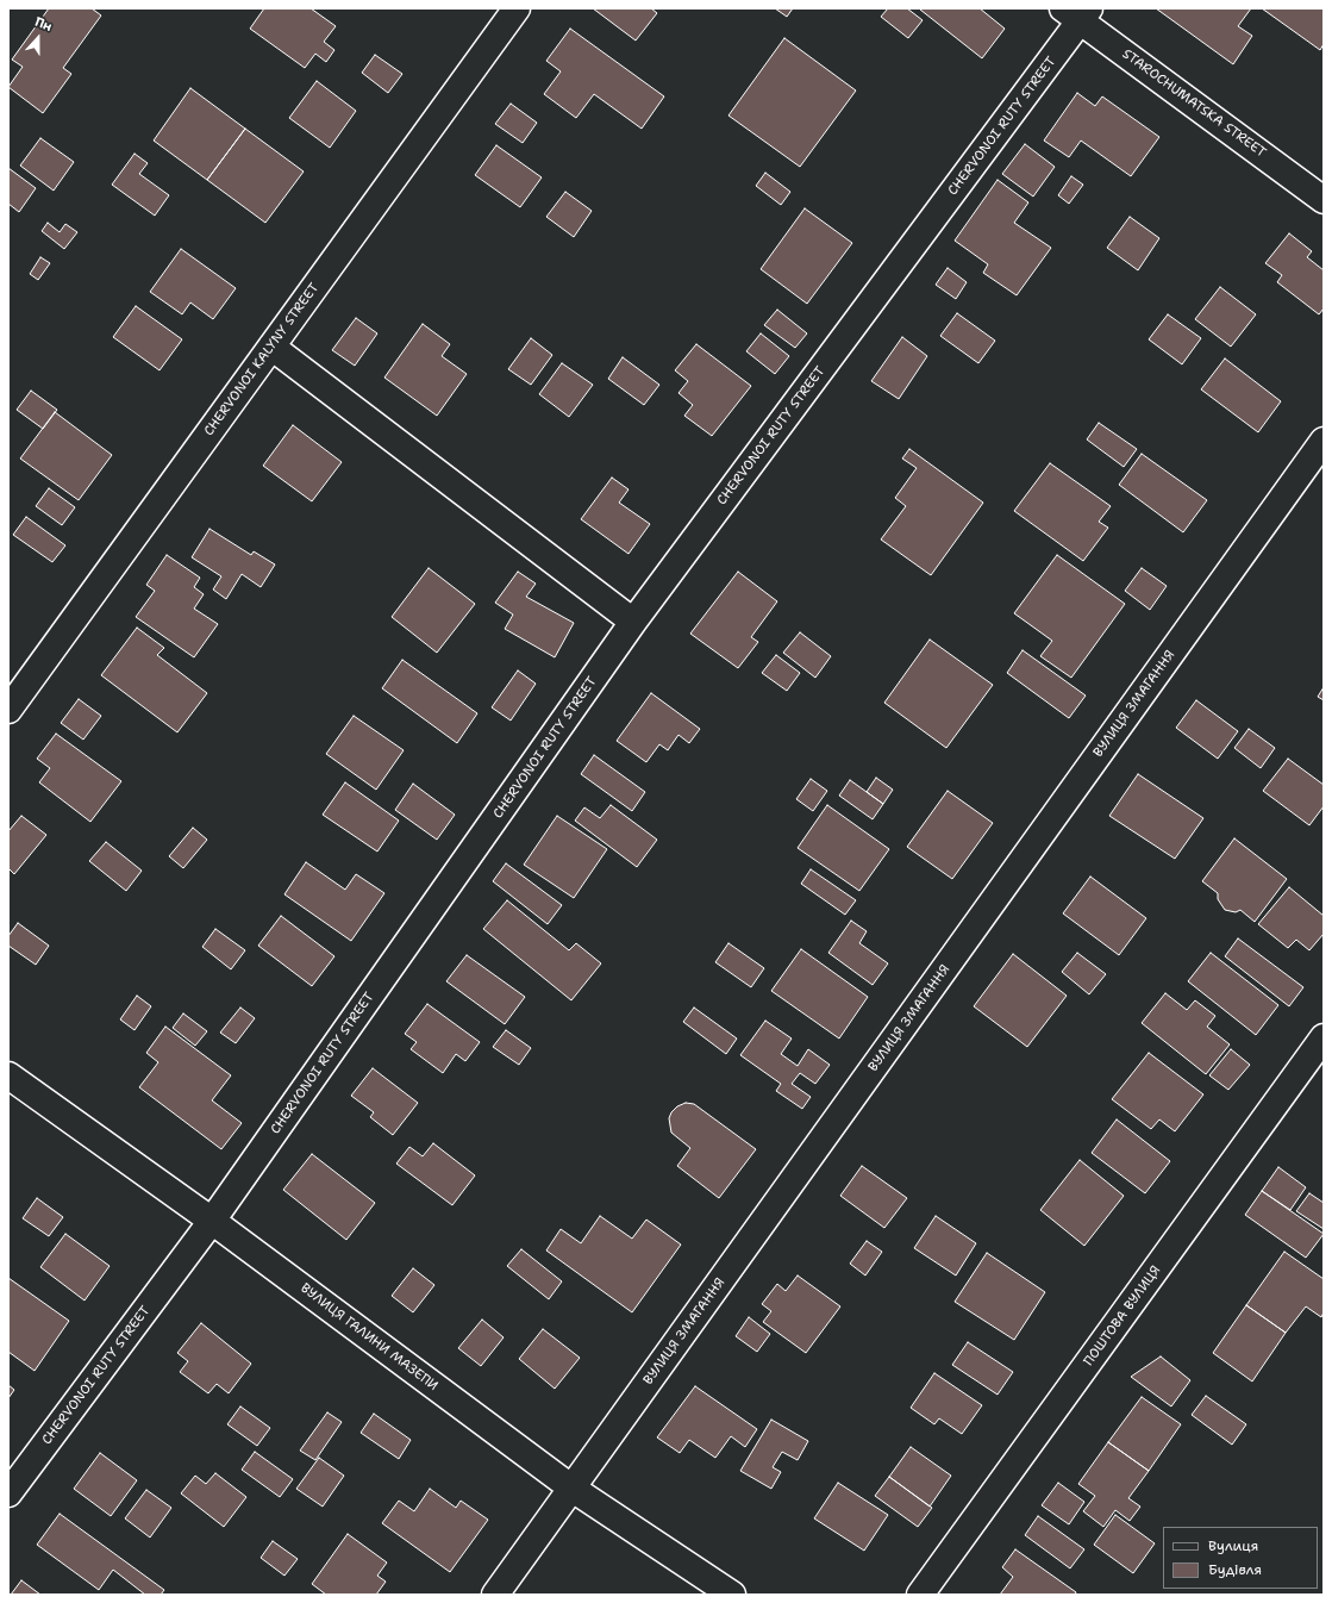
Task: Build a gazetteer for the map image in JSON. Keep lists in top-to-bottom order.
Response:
{
  "streets": {
    "street": [
      "STAROCHUMATSKA STREET",
      "CHERVONOI RUTY STREET",
      "CHERVONOI KALYNY STREET",
      "ВУЛИЦЯ ЗМАГАННЯ",
      "ПОШТОВА ВУЛИЦЯ",
      "ВУЛИЦЯ ГАЛИНИ МАЗЕПИ"
    ]
  },
  "crossings": [
    ["STAROCHUMATSKA STREET", "CHERVONOI RUTY STREET"],
    ["CHERVONOI RUTY STREET", "ВУЛИЦЯ ГАЛИНИ МАЗЕПИ"],
    ["ВУЛИЦЯ ЗМАГАННЯ", "ВУЛИЦЯ ГАЛИНИ МАЗЕПИ"]
  ],
  "legend": ["Вулиця", "Будівля"],
  "north": "top"
}
